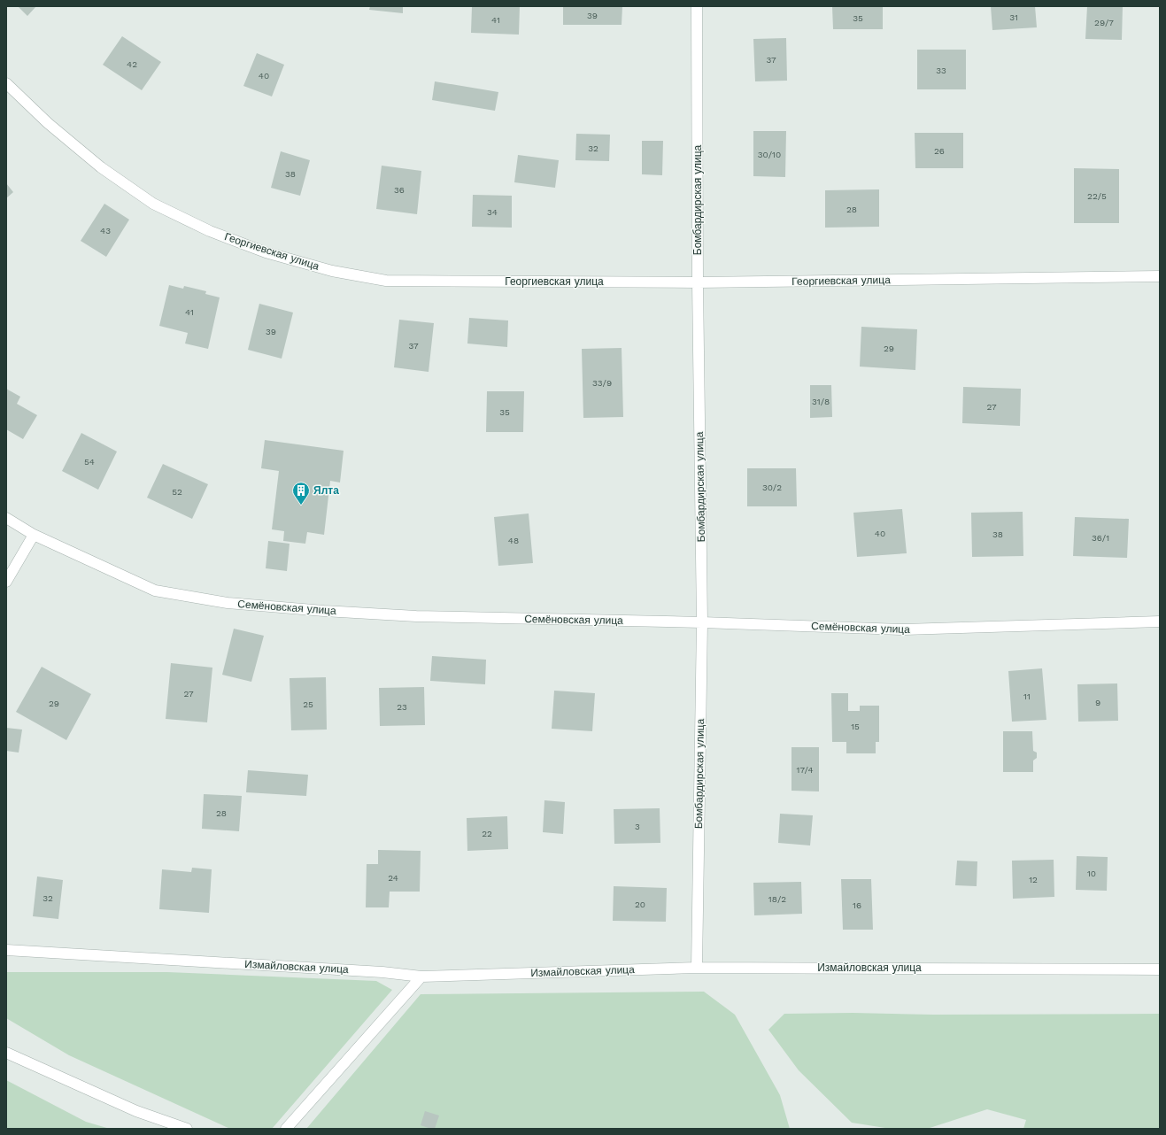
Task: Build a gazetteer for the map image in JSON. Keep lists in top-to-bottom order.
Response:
{
  "streets": {
    "street": [
      "Бомбардирская улица",
      "Георгиевская улица",
      "Семёновская улица",
      "Измайловская улица"
    ]
  },
  "crossings": [
    ["Бомбардирская улица", "Георгиевская улица"],
    ["Бомбардирская улица", "Семёновская улица"],
    ["Бомбардирская улица", "Измайловская улица"]
  ],
  "places": {
    "building": ["Ялта"]
  },
  "house_numbers": [
    "39",
    "31",
    "35",
    "41",
    "29/7",
    "37",
    "42",
    "33",
    "40",
    "32",
    "26",
    "30/10",
    "38",
    "36",
    "22/5",
    "28",
    "34",
    "43",
    "41",
    "39",
    "37",
    "29",
    "33/9",
    "31/8",
    "27",
    "35",
    "54",
    "30/2",
    "52",
    "40",
    "38",
    "36/1",
    "48",
    "27",
    "11",
    "9",
    "29",
    "25",
    "23",
    "15",
    "17/4",
    "28",
    "3",
    "22",
    "10",
    "24",
    "12",
    "32",
    "18/2",
    "20",
    "16"
  ]
}
